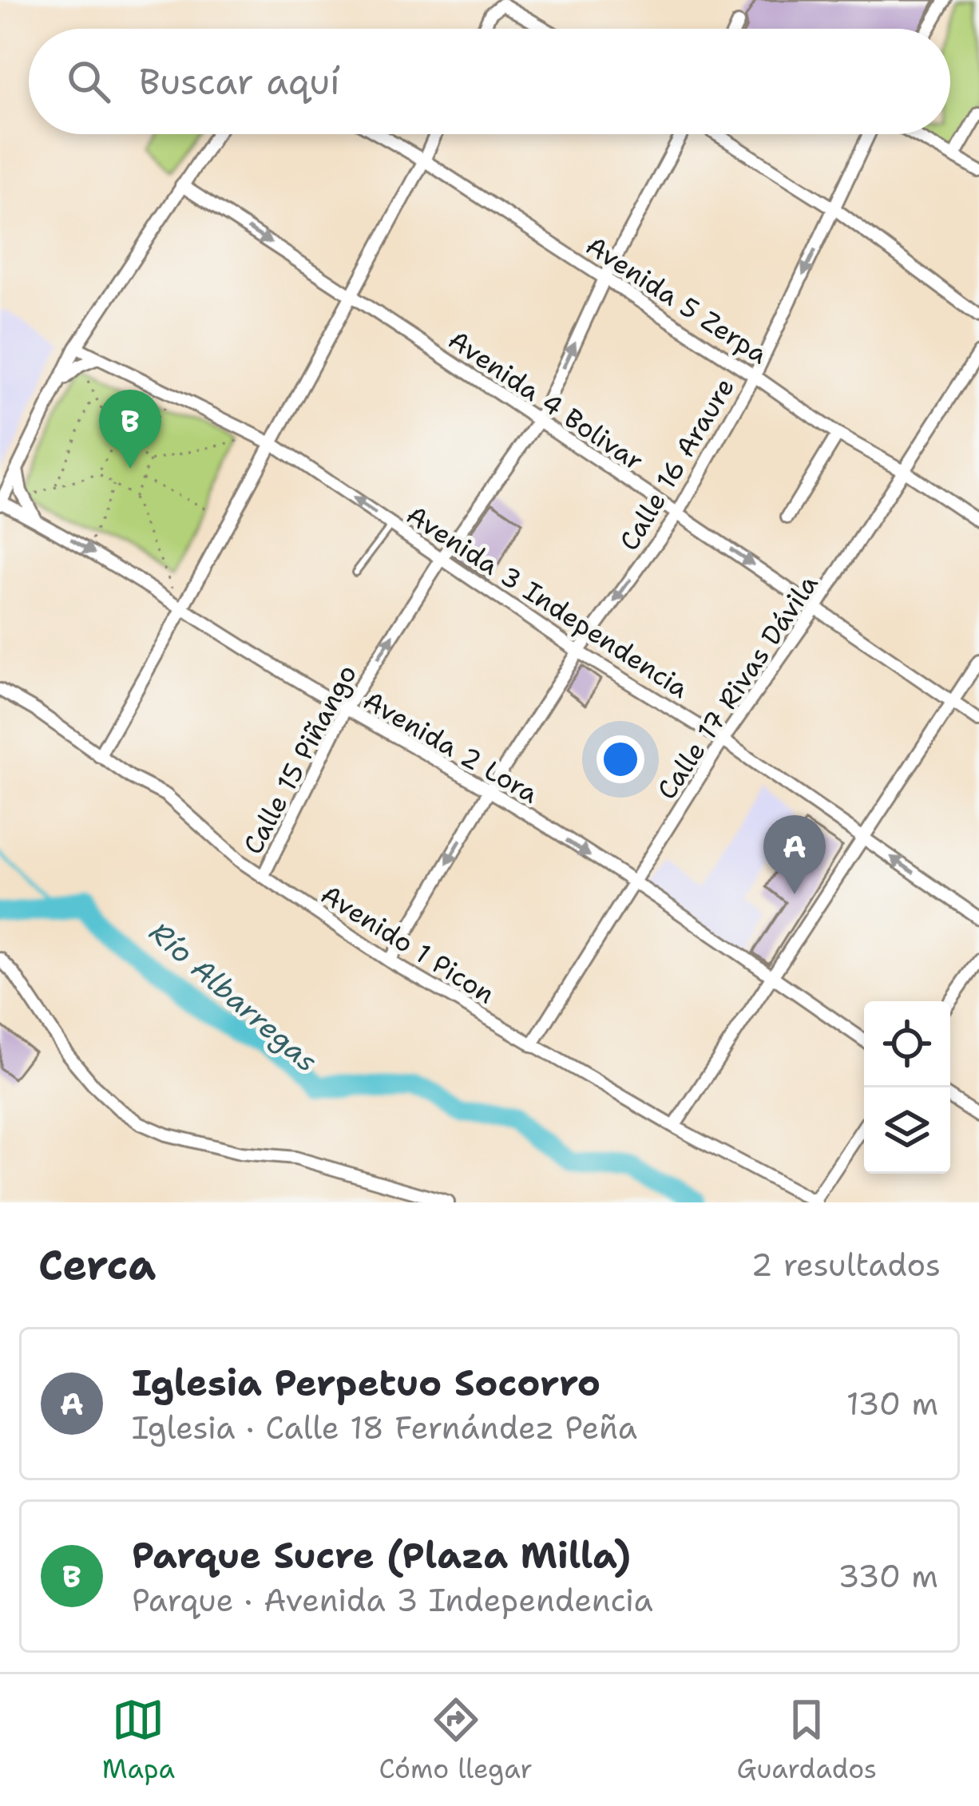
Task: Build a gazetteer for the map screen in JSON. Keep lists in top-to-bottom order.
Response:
{
  "streets": {
    "street": [
      "Avenida 5 Zerpa",
      "Avenida 4 Bolivar",
      "Calle 16 Araure",
      "Avenida 3 Independencia",
      "Calle 17 Rivas Dávila",
      "Avenida 2 Lora",
      "Calle 15 Piñango",
      "Avenido 1 Picon"
    ]
  },
  "crossings": [
    ["Avenida 5 Zerpa", "Calle 16 Araure"],
    ["Avenida 5 Zerpa", "Calle 17 Rivas Dávila"],
    ["Avenida 5 Zerpa", "Calle 15 Piñango"],
    ["Avenida 4 Bolivar", "Calle 16 Araure"],
    ["Avenida 4 Bolivar", "Calle 17 Rivas Dávila"],
    ["Avenida 4 Bolivar", "Calle 15 Piñango"],
    ["Calle 16 Araure", "Avenida 3 Independencia"],
    ["Calle 16 Araure", "Avenida 2 Lora"],
    ["Calle 16 Araure", "Avenido 1 Picon"],
    ["Avenida 3 Independencia", "Calle 17 Rivas Dávila"],
    ["Avenida 3 Independencia", "Calle 15 Piñango"],
    ["Calle 17 Rivas Dávila", "Avenida 2 Lora"],
    ["Calle 17 Rivas Dávila", "Avenido 1 Picon"],
    ["Avenida 2 Lora", "Calle 15 Piñango"],
    ["Calle 15 Piñango", "Avenido 1 Picon"]
  ],
  "one_way": ["Avenida 4 Bolivar", "Calle 16 Araure", "Calle 15 Piñango"],
  "water": ["Río Albarregas"],
  "page": {
    "search": "Buscar aquí",
    "pins": ["B", "A"],
    "heading": ["Cerca", "2 resultados"],
    "list": [
      {
        "mark": "A",
        "name": "Iglesia Perpetuo Socorro",
        "note": "Iglesia · Calle 18 Fernández Peña",
        "value": "130 m"
      },
      {
        "mark": "B",
        "name": "Parque Sucre (Plaza Milla)",
        "note": "Parque · Avenida 3 Independencia",
        "value": "330 m"
      }
    ],
    "nav": ["Mapa", "Cómo llegar", "Guardados"]
  }
}
